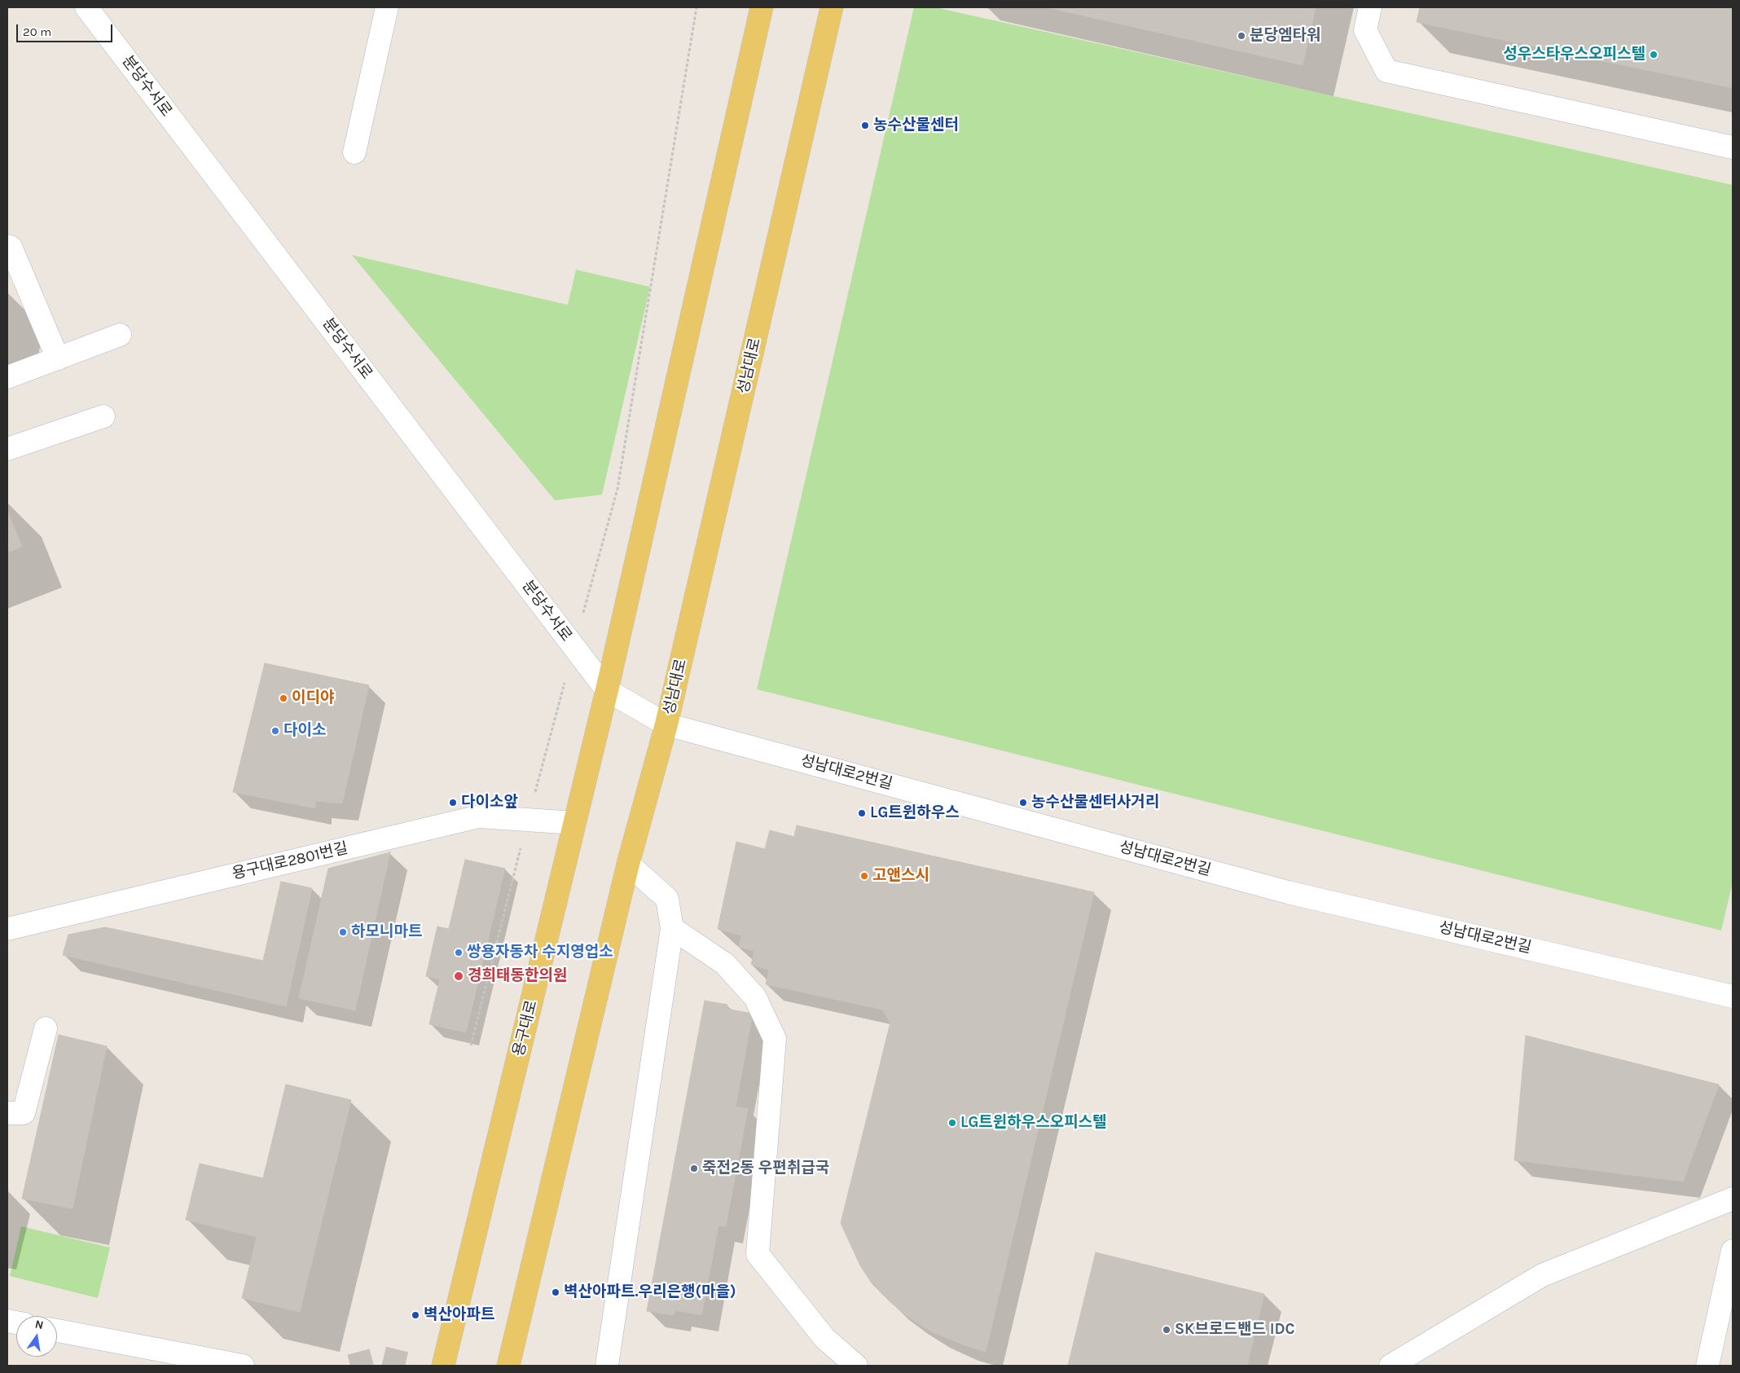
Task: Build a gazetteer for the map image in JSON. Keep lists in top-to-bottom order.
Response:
{
  "streets": {
    "main road": ["성남대로", "용구대로"],
    "street": ["분당수서로", "성남대로2번길", "용구대로2801번길"]
  },
  "crossings": [
    ["분당수서로", "성남대로2번길"],
    ["분당수서로", "용구대로"],
    ["성남대로", "성남대로2번길"],
    ["성남대로2번길", "용구대로"],
    ["용구대로2801번길", "용구대로"]
  ],
  "places": [
    "분당엠타워",
    "성우스타우스오피스텔",
    "농수산물센터",
    "이디야",
    "다이소",
    "다이소앞",
    "농수산물센터사거리",
    "LG트윈하우스",
    "고앤스시",
    "하모니마트",
    "쌍용자동차 수지영업소",
    "경희태동한의원",
    "LG트윈하우스오피스텔",
    "죽전2동 우편취급국",
    "벽산아파트.우리은행(마을)",
    "벽산아파트",
    "SK브로드밴드 IDC"
  ],
  "scale_bar": "20 m",
  "north": "top"
}
